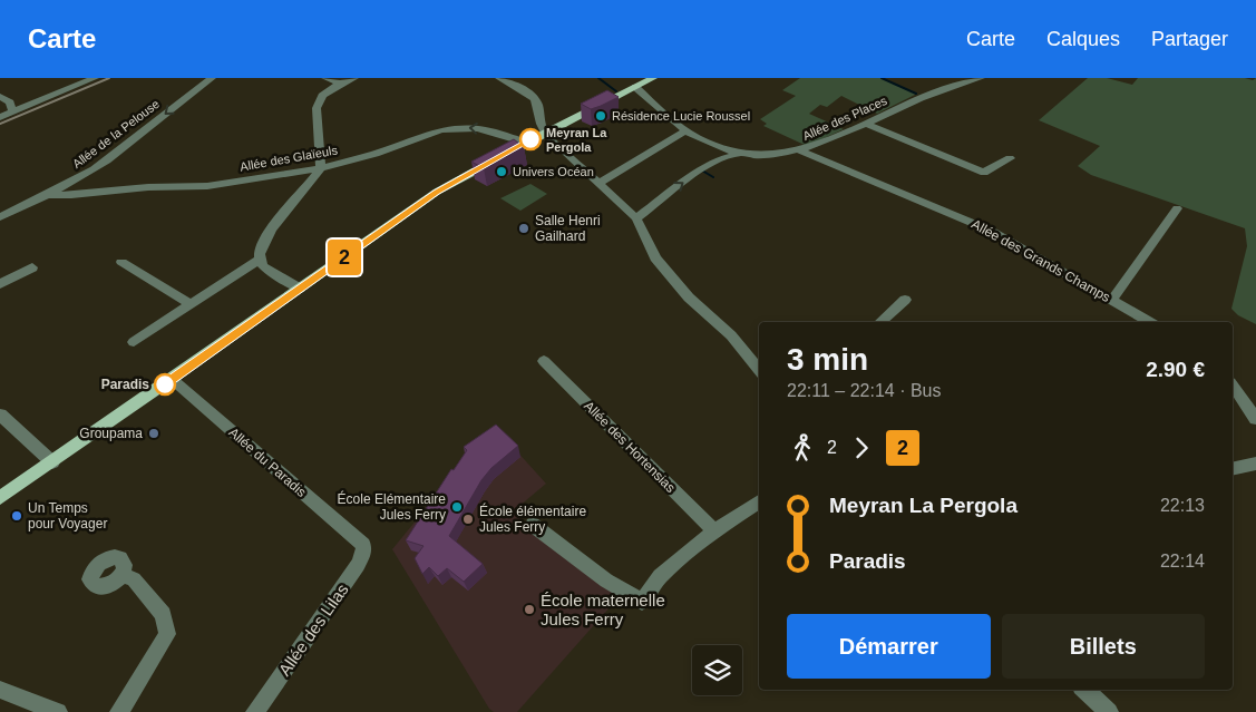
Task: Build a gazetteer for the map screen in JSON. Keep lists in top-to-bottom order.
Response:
{
  "streets": {
    "street": [
      "Allée des Places",
      "Allée de la Pelouse",
      "Allée des Glaïeuls",
      "Allée des Grands Champs",
      "Allée des Hortensias",
      "Allée du Paradis",
      "Allée des Lilas"
    ]
  },
  "crossings": [
    ["Allée des Places", "Allée des Grands Champs"],
    ["Allée de la Pelouse", "Allée des Glaïeuls"],
    ["Allée du Paradis", "Allée des Lilas"]
  ],
  "one_way": ["Allée des Glaïeuls"],
  "places": [
    "Résidence Lucie Roussel",
    "Meyran La Pergola",
    "Univers Océan",
    "Salle Henri Gailhard",
    "Paradis",
    "Groupama",
    "École Elémentaire Jules Ferry",
    "Un Temps pour Voyager",
    "École élémentaire Jules Ferry",
    "École maternelle Jules Ferry"
  ],
  "lines": ["bus line 2"],
  "page": {
    "header": "Carte",
    "nav": ["Carte", "Calques", "Partager"],
    "on_map": "2",
    "heading": ["3 min", "22:11 – 22:14 · Bus", "2.90 €"],
    "legs": ["2", "2"],
    "list": [
      {
        "name": "Meyran La Pergola",
        "value": "22:13"
      },
      {
        "name": "Paradis",
        "value": "22:14"
      }
    ],
    "buttons": ["Démarrer", "Billets"]
  }
}
